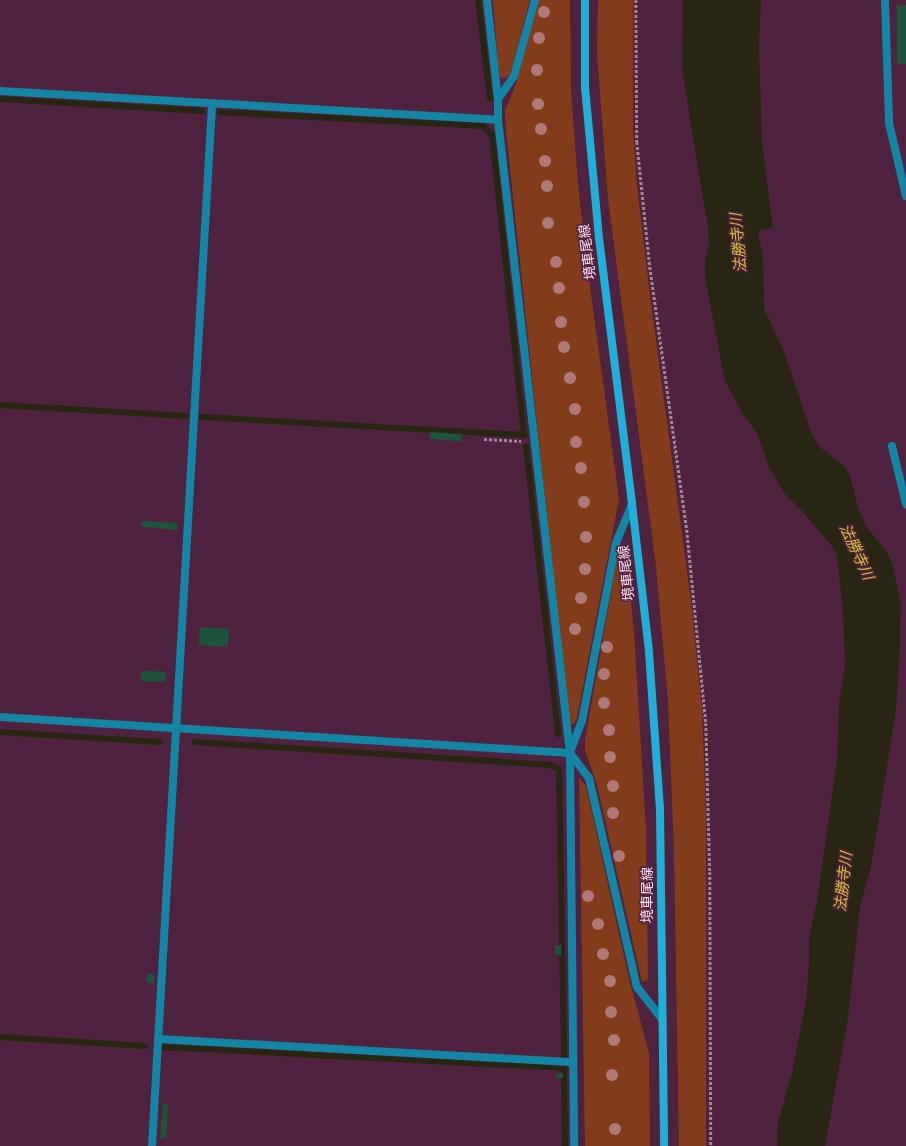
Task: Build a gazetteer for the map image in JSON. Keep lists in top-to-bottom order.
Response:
{
  "streets": {
    "main road": ["境車尾線"]
  },
  "water": ["法勝寺川"]
}
